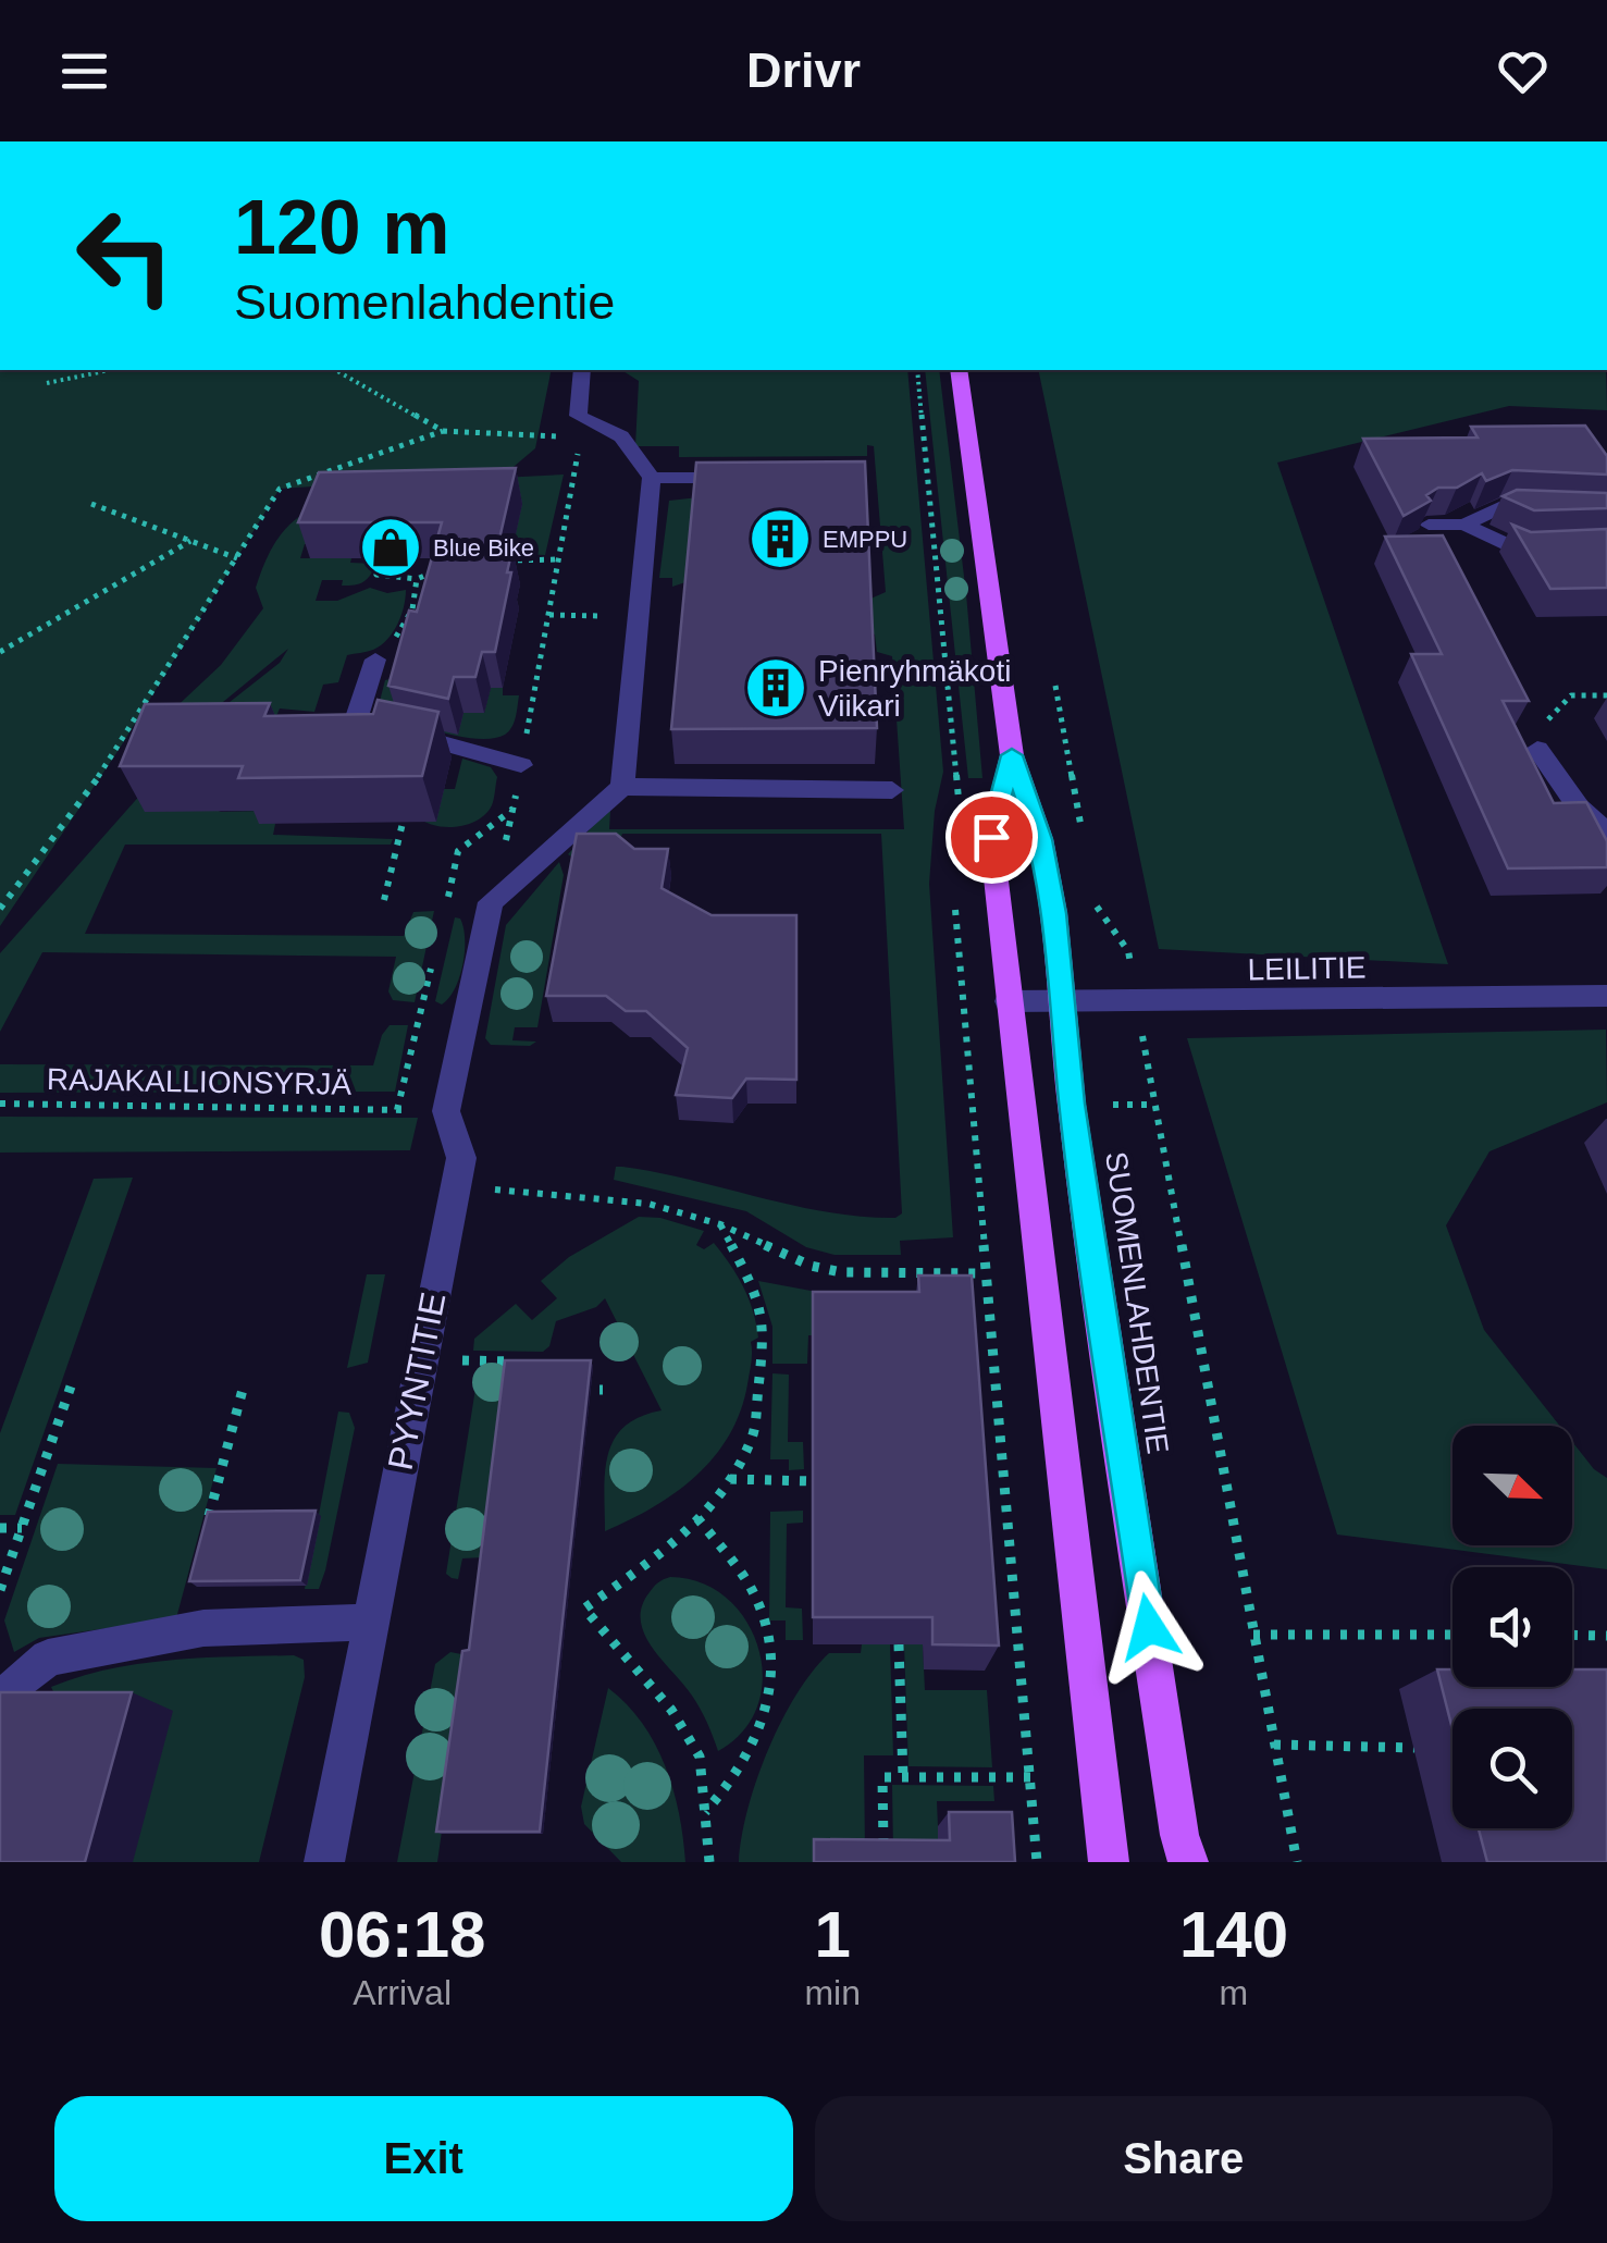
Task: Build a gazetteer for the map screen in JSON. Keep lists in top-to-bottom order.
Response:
{
  "streets": {
    "main road": ["SUOMENLAHDENTIE"],
    "street": ["LEILITIE", "PYYNTITIE"],
    "path": ["RAJAKALLIONSYRJÄ"]
  },
  "crossings": [
    ["LEILITIE", "SUOMENLAHDENTIE"]
  ],
  "places": {
    "building": ["EMPPU", "Pienryhmäkoti Viikari"],
    "shop": ["Blue Bike"]
  },
  "north": "bottom right",
  "page": {
    "header": "Drivr",
    "turn": ["120 m", "Suomenlahdentie"],
    "eta": [
      "06:18",
      "Arrival",
      "1",
      "min",
      "140",
      "m"
    ],
    "buttons": ["Exit", "Share"]
  }
}
